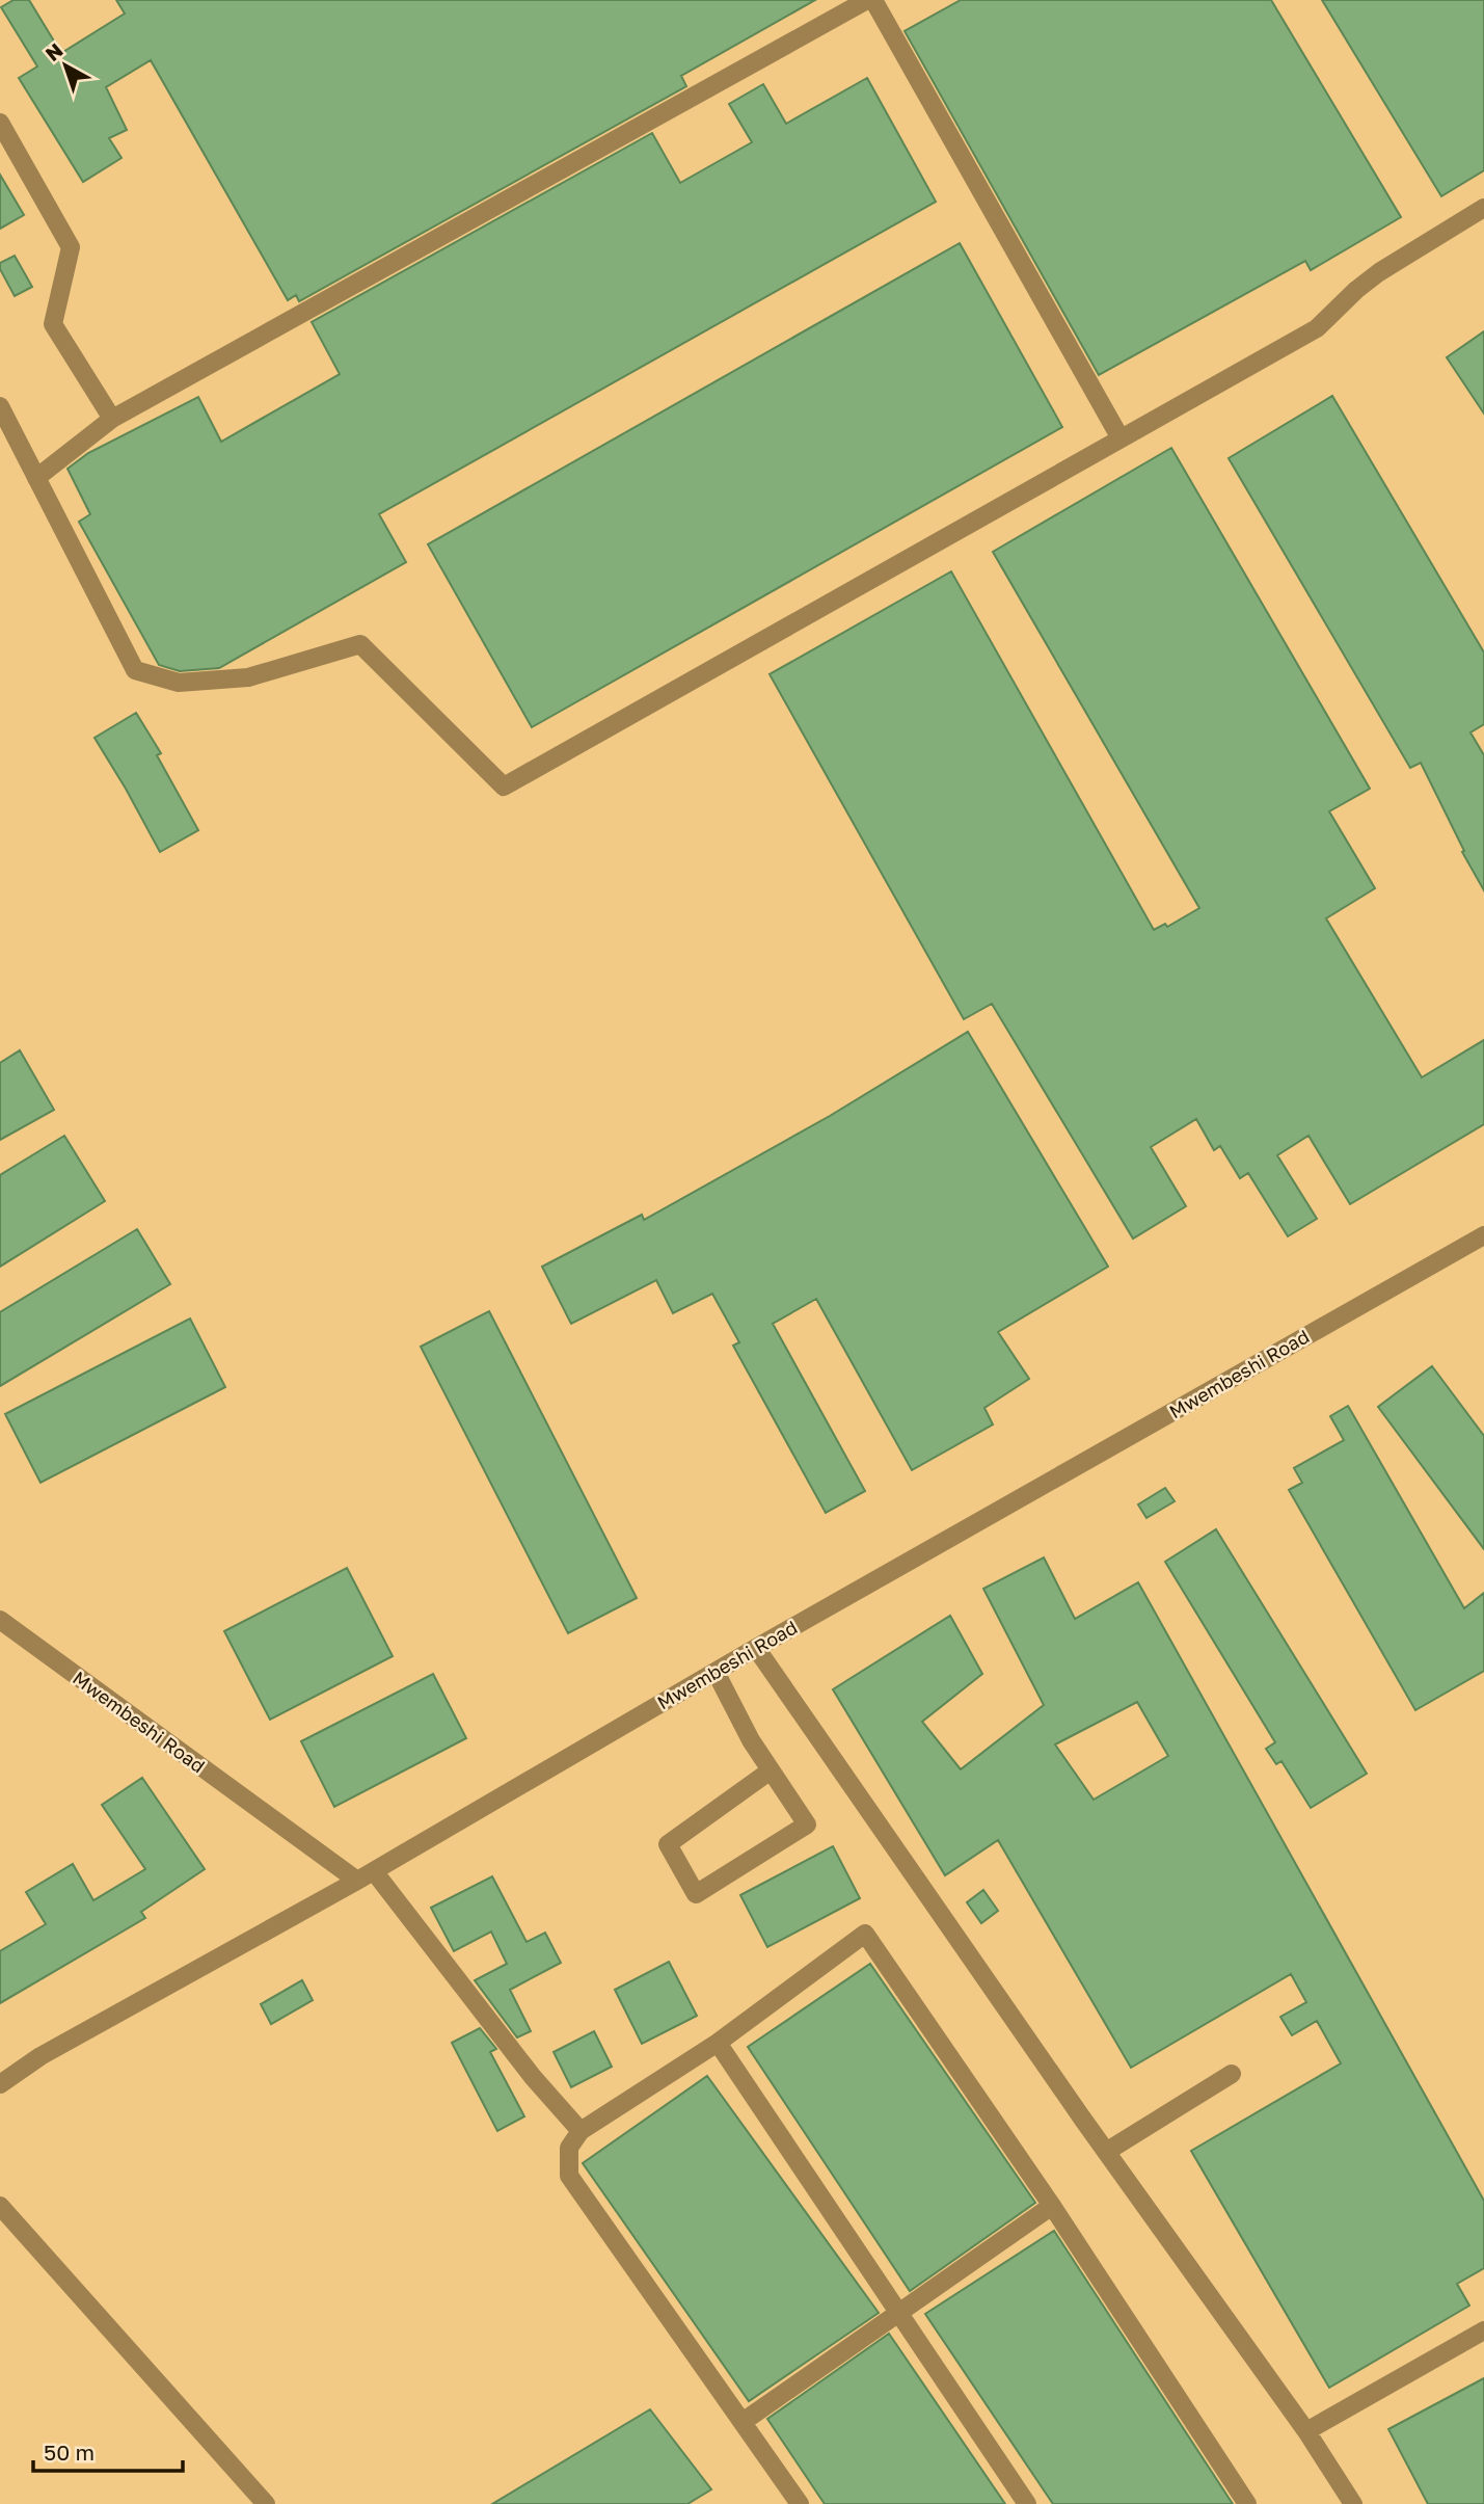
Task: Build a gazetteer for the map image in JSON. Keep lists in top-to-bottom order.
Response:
{
  "streets": {
    "street": ["Mwembeshi Road"]
  },
  "scale_bar": "50 m",
  "north": "top left"
}
